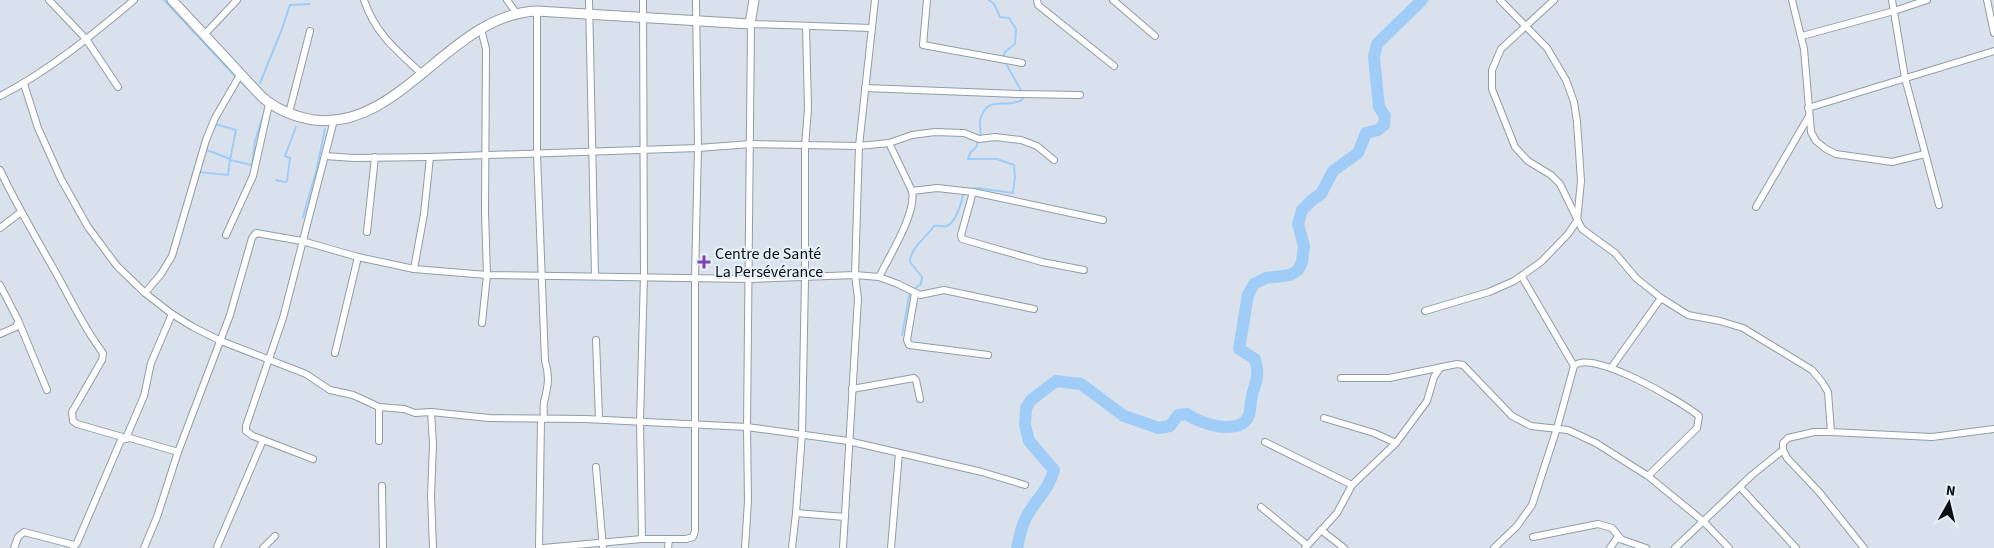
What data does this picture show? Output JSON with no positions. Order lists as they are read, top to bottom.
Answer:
{
  "places": {
    "health": ["Centre de Santé La Persévérance"]
  },
  "north": "top"
}
